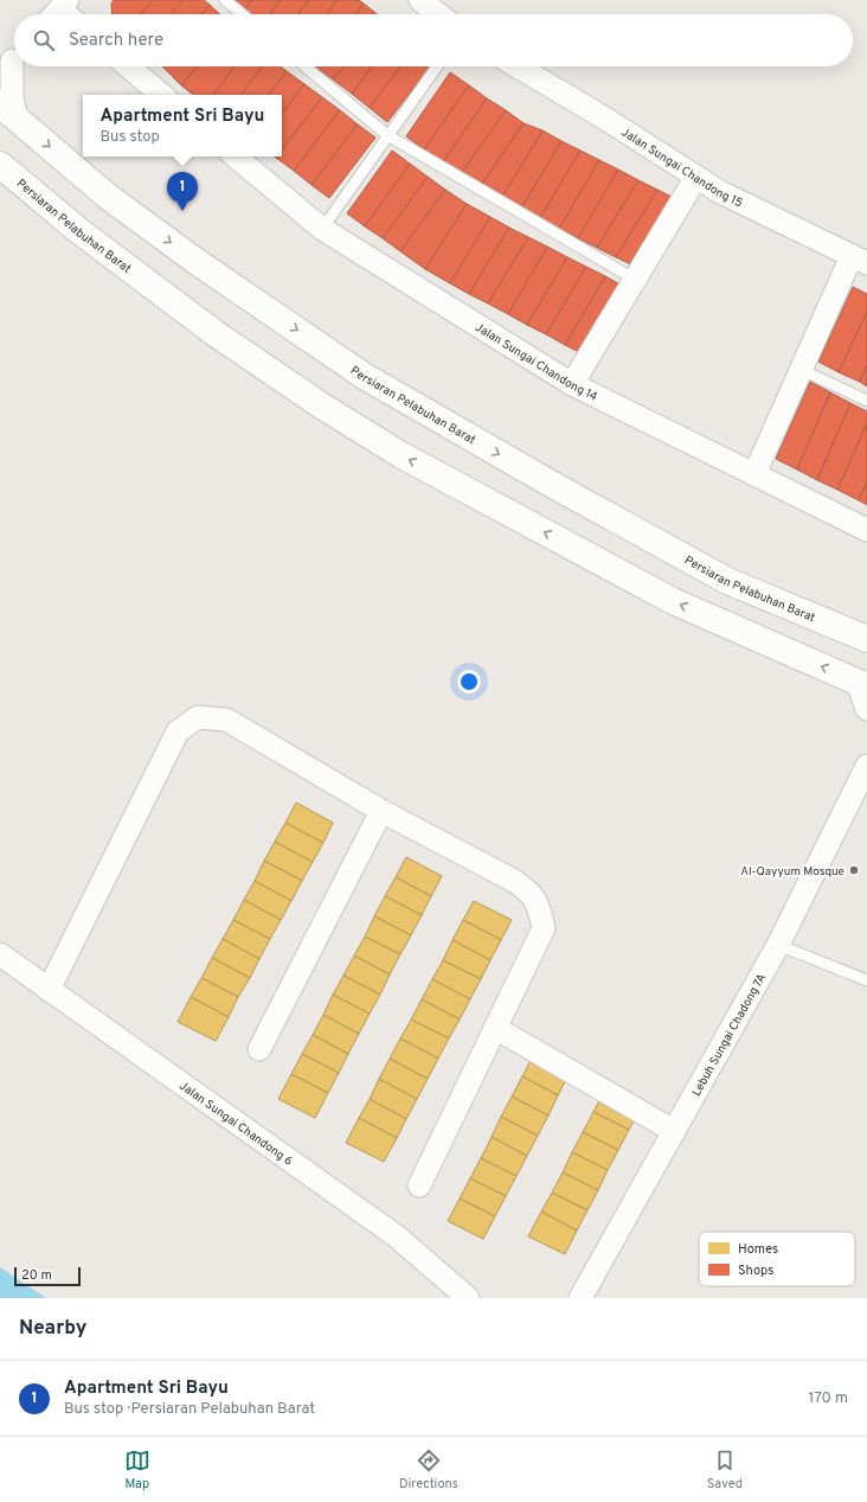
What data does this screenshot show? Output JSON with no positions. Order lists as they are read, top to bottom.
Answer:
{
  "streets": {
    "street": [
      "Jalan Sungai Chandong 15",
      "Persiaran Pelabuhan Barat",
      "Jalan Sungai Chandong 14",
      "Lebuh Sungai Chadong 7A",
      "Jalan Sungai Chandong 6"
    ]
  },
  "places": ["Al-Qayyum Mosque"],
  "legend": ["Homes", "Shops"],
  "scale_bar": "20 m",
  "page": {
    "search": "Search here",
    "popup": ["Apartment Sri Bayu", "Bus stop"],
    "pins": "1",
    "scale": "20 m",
    "heading": "Nearby",
    "list": [
      {
        "mark": "1",
        "name": "Apartment Sri Bayu",
        "note": "Bus stop · Persiaran Pelabuhan Barat",
        "value": "170 m"
      }
    ],
    "nav": ["Map", "Directions", "Saved"]
  }
}
